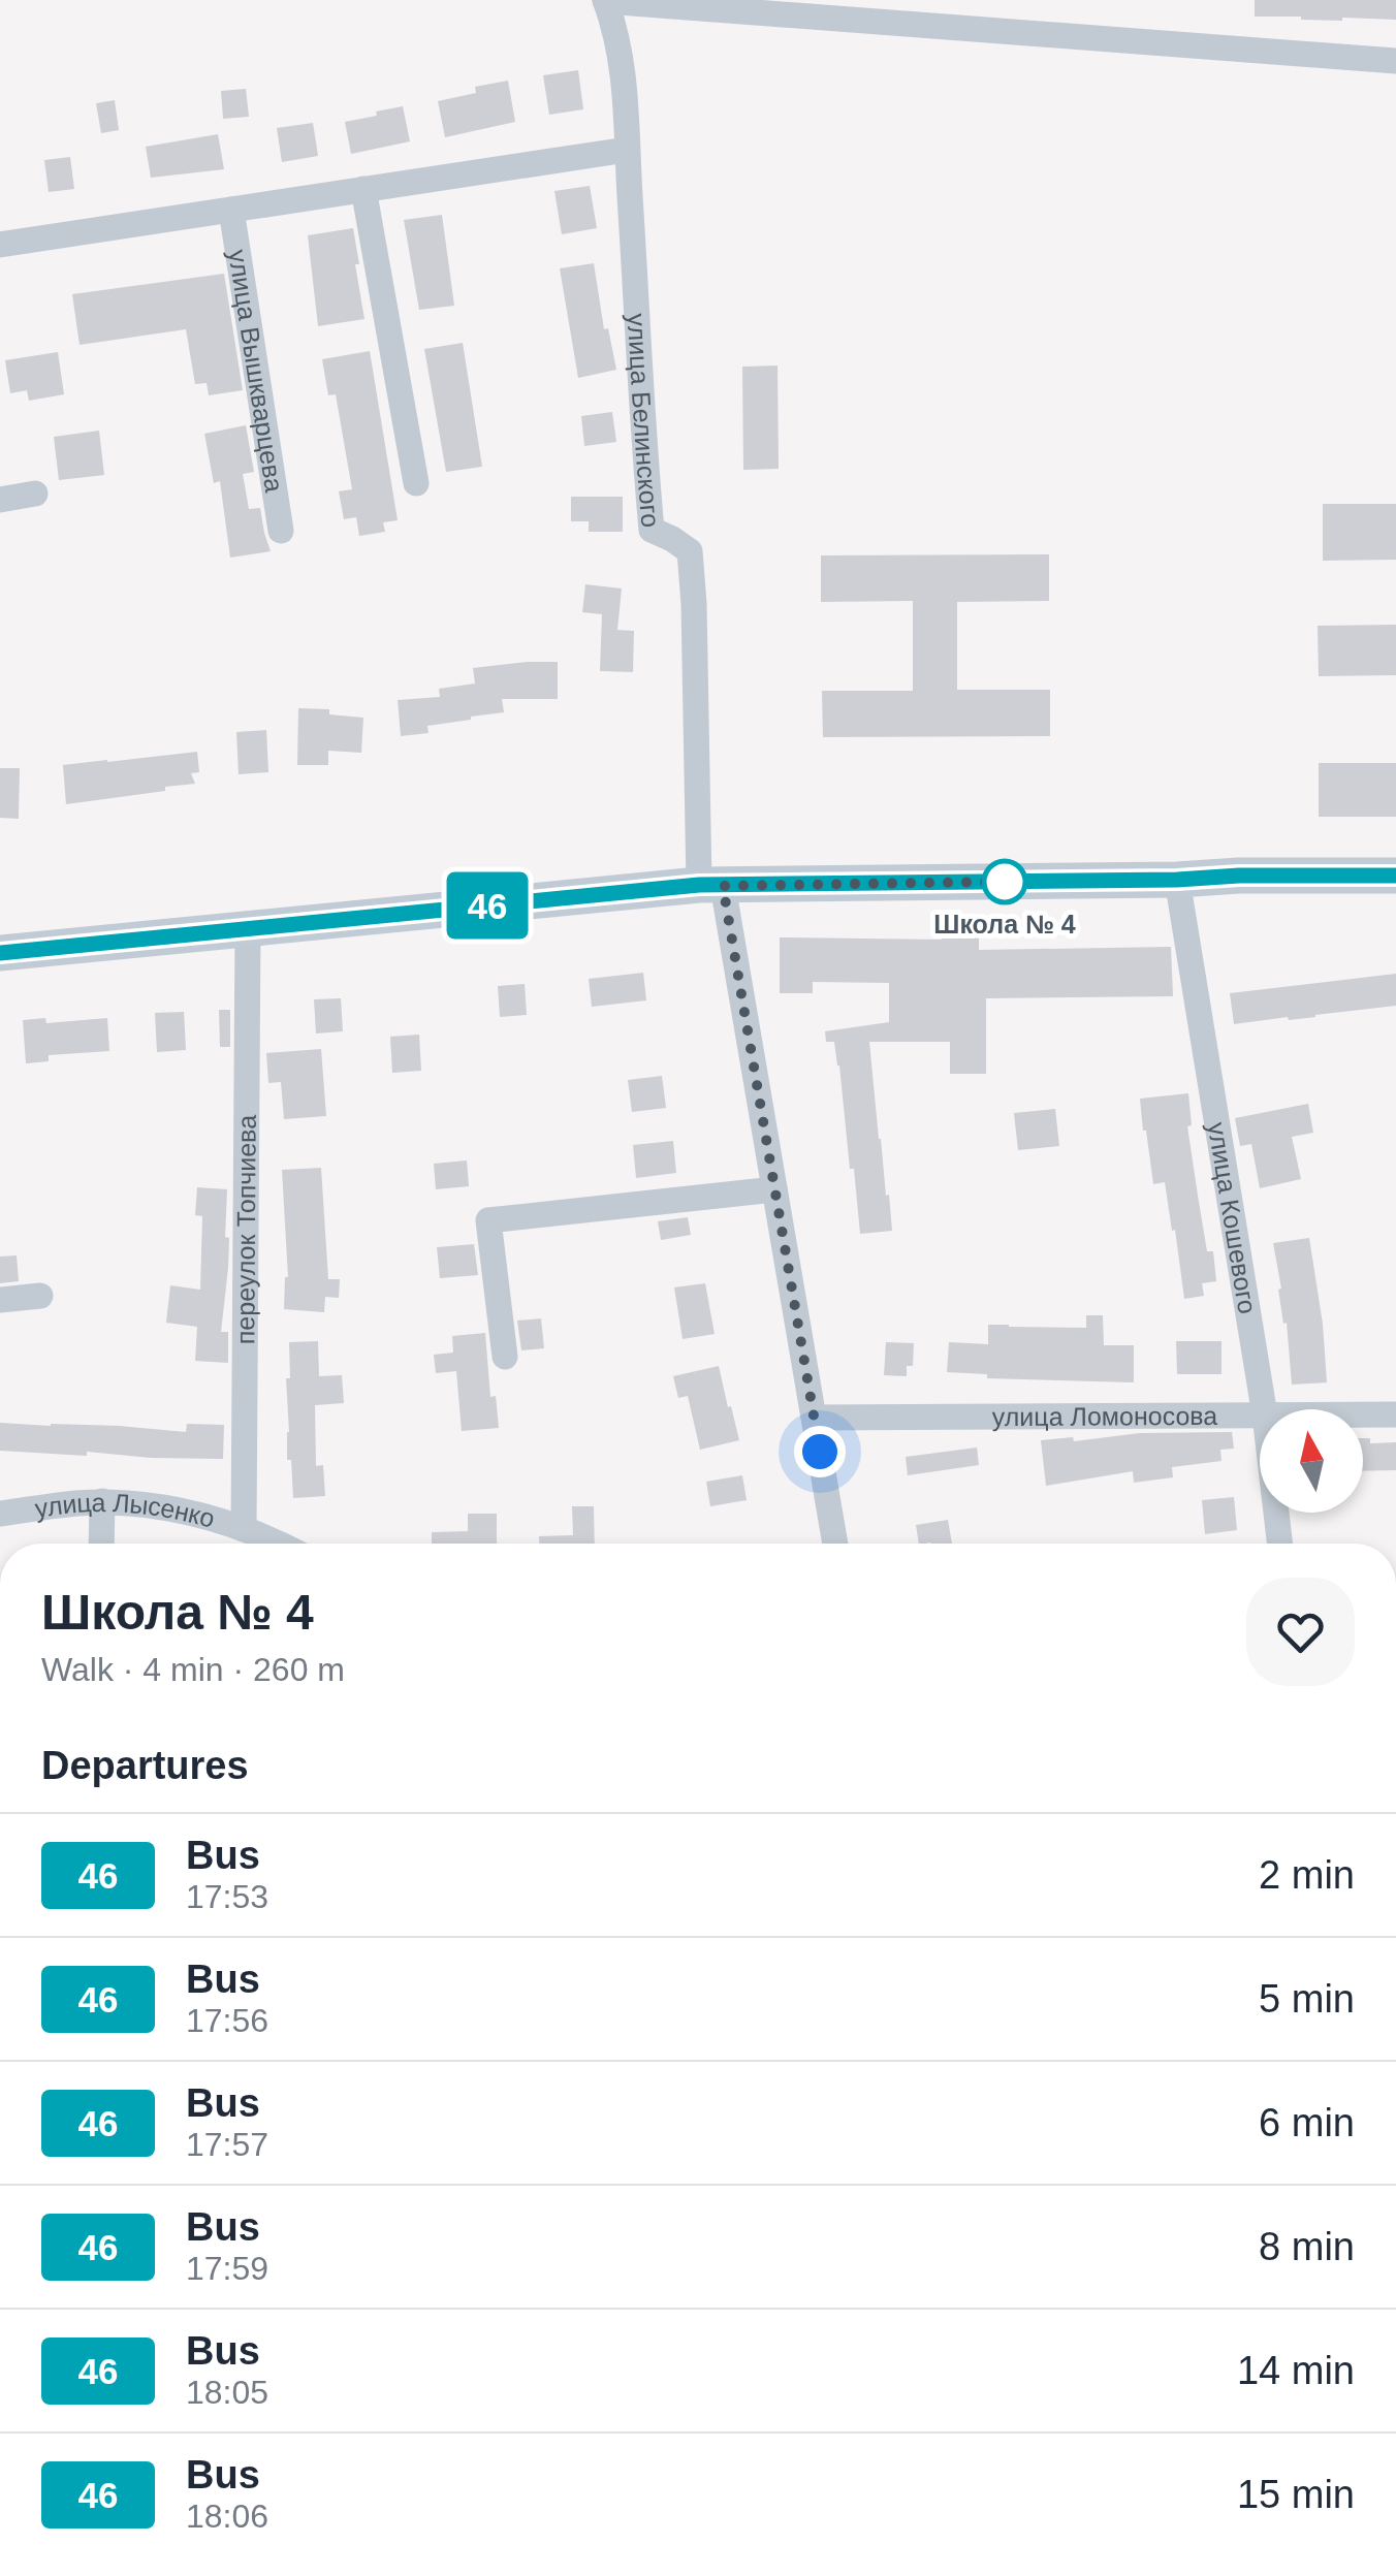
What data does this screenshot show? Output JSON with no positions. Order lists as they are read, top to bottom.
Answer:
{
  "streets": {
    "street": [
      "улица Вышкварцева",
      "улица Белинского",
      "улица Кошевого",
      "переулок Топчиева",
      "улица Ломоносова",
      "улица Лысенко"
    ]
  },
  "crossings": [
    ["улица Белинского", "улица Ломоносова"],
    ["переулок Топчиева", "улица Лысенко"]
  ],
  "places": ["Школа № 4"],
  "lines": ["bus line 46"],
  "north": "top",
  "page": {
    "on_map": "46",
    "heading": [
      ["Школа № 4", "Walk · 4 min · 260 m"],
      "Departures"
    ],
    "list": [
      {
        "mark": "46",
        "name": "Bus",
        "note": "17:53",
        "value": "2 min"
      },
      {
        "mark": "46",
        "name": "Bus",
        "note": "17:56",
        "value": "5 min"
      },
      {
        "mark": "46",
        "name": "Bus",
        "note": "17:57",
        "value": "6 min"
      },
      {
        "mark": "46",
        "name": "Bus",
        "note": "17:59",
        "value": "8 min"
      },
      {
        "mark": "46",
        "name": "Bus",
        "note": "18:05",
        "value": "14 min"
      },
      {
        "mark": "46",
        "name": "Bus",
        "note": "18:06",
        "value": "15 min"
      }
    ]
  }
}
